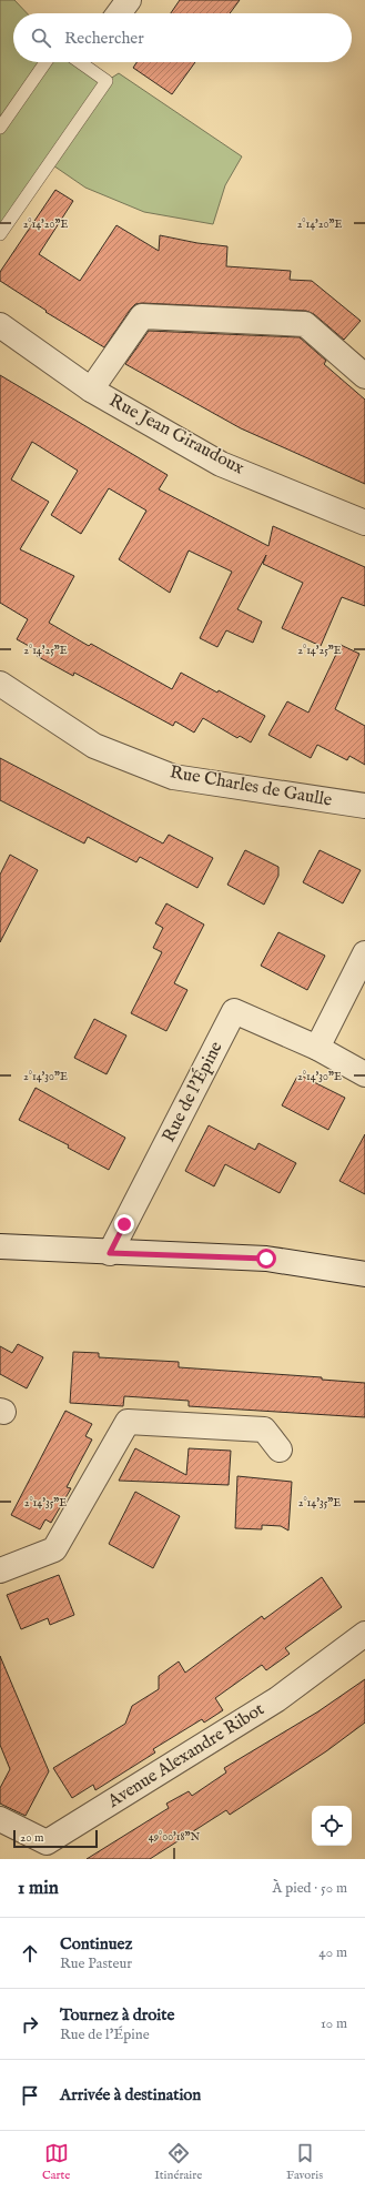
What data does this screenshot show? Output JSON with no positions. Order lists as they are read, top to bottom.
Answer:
{
  "streets": {
    "street": [
      "Rue Jean Giraudoux",
      "Rue Charles de Gaulle",
      "Rue de l'Épine",
      "Avenue Alexandre Ribot"
    ]
  },
  "scale_bar": "20 m",
  "page": {
    "search": "Rechercher",
    "scale": "20 m",
    "heading": ["1 min", "À pied · 50 m"],
    "list": [
      ["Continuez", "Rue Pasteur", "40 m"],
      ["Tournez à droite", "Rue de l'Épine", "10 m"],
      "Arrivée à destination"
    ],
    "nav": ["Carte", "Itinéraire", "Favoris"]
  },
  "coordinates": [
    "2°14'20\"E",
    "2°14'25\"E",
    "2°14'30\"E",
    "2°14'35\"E",
    "49°00'18\"N"
  ]
}
